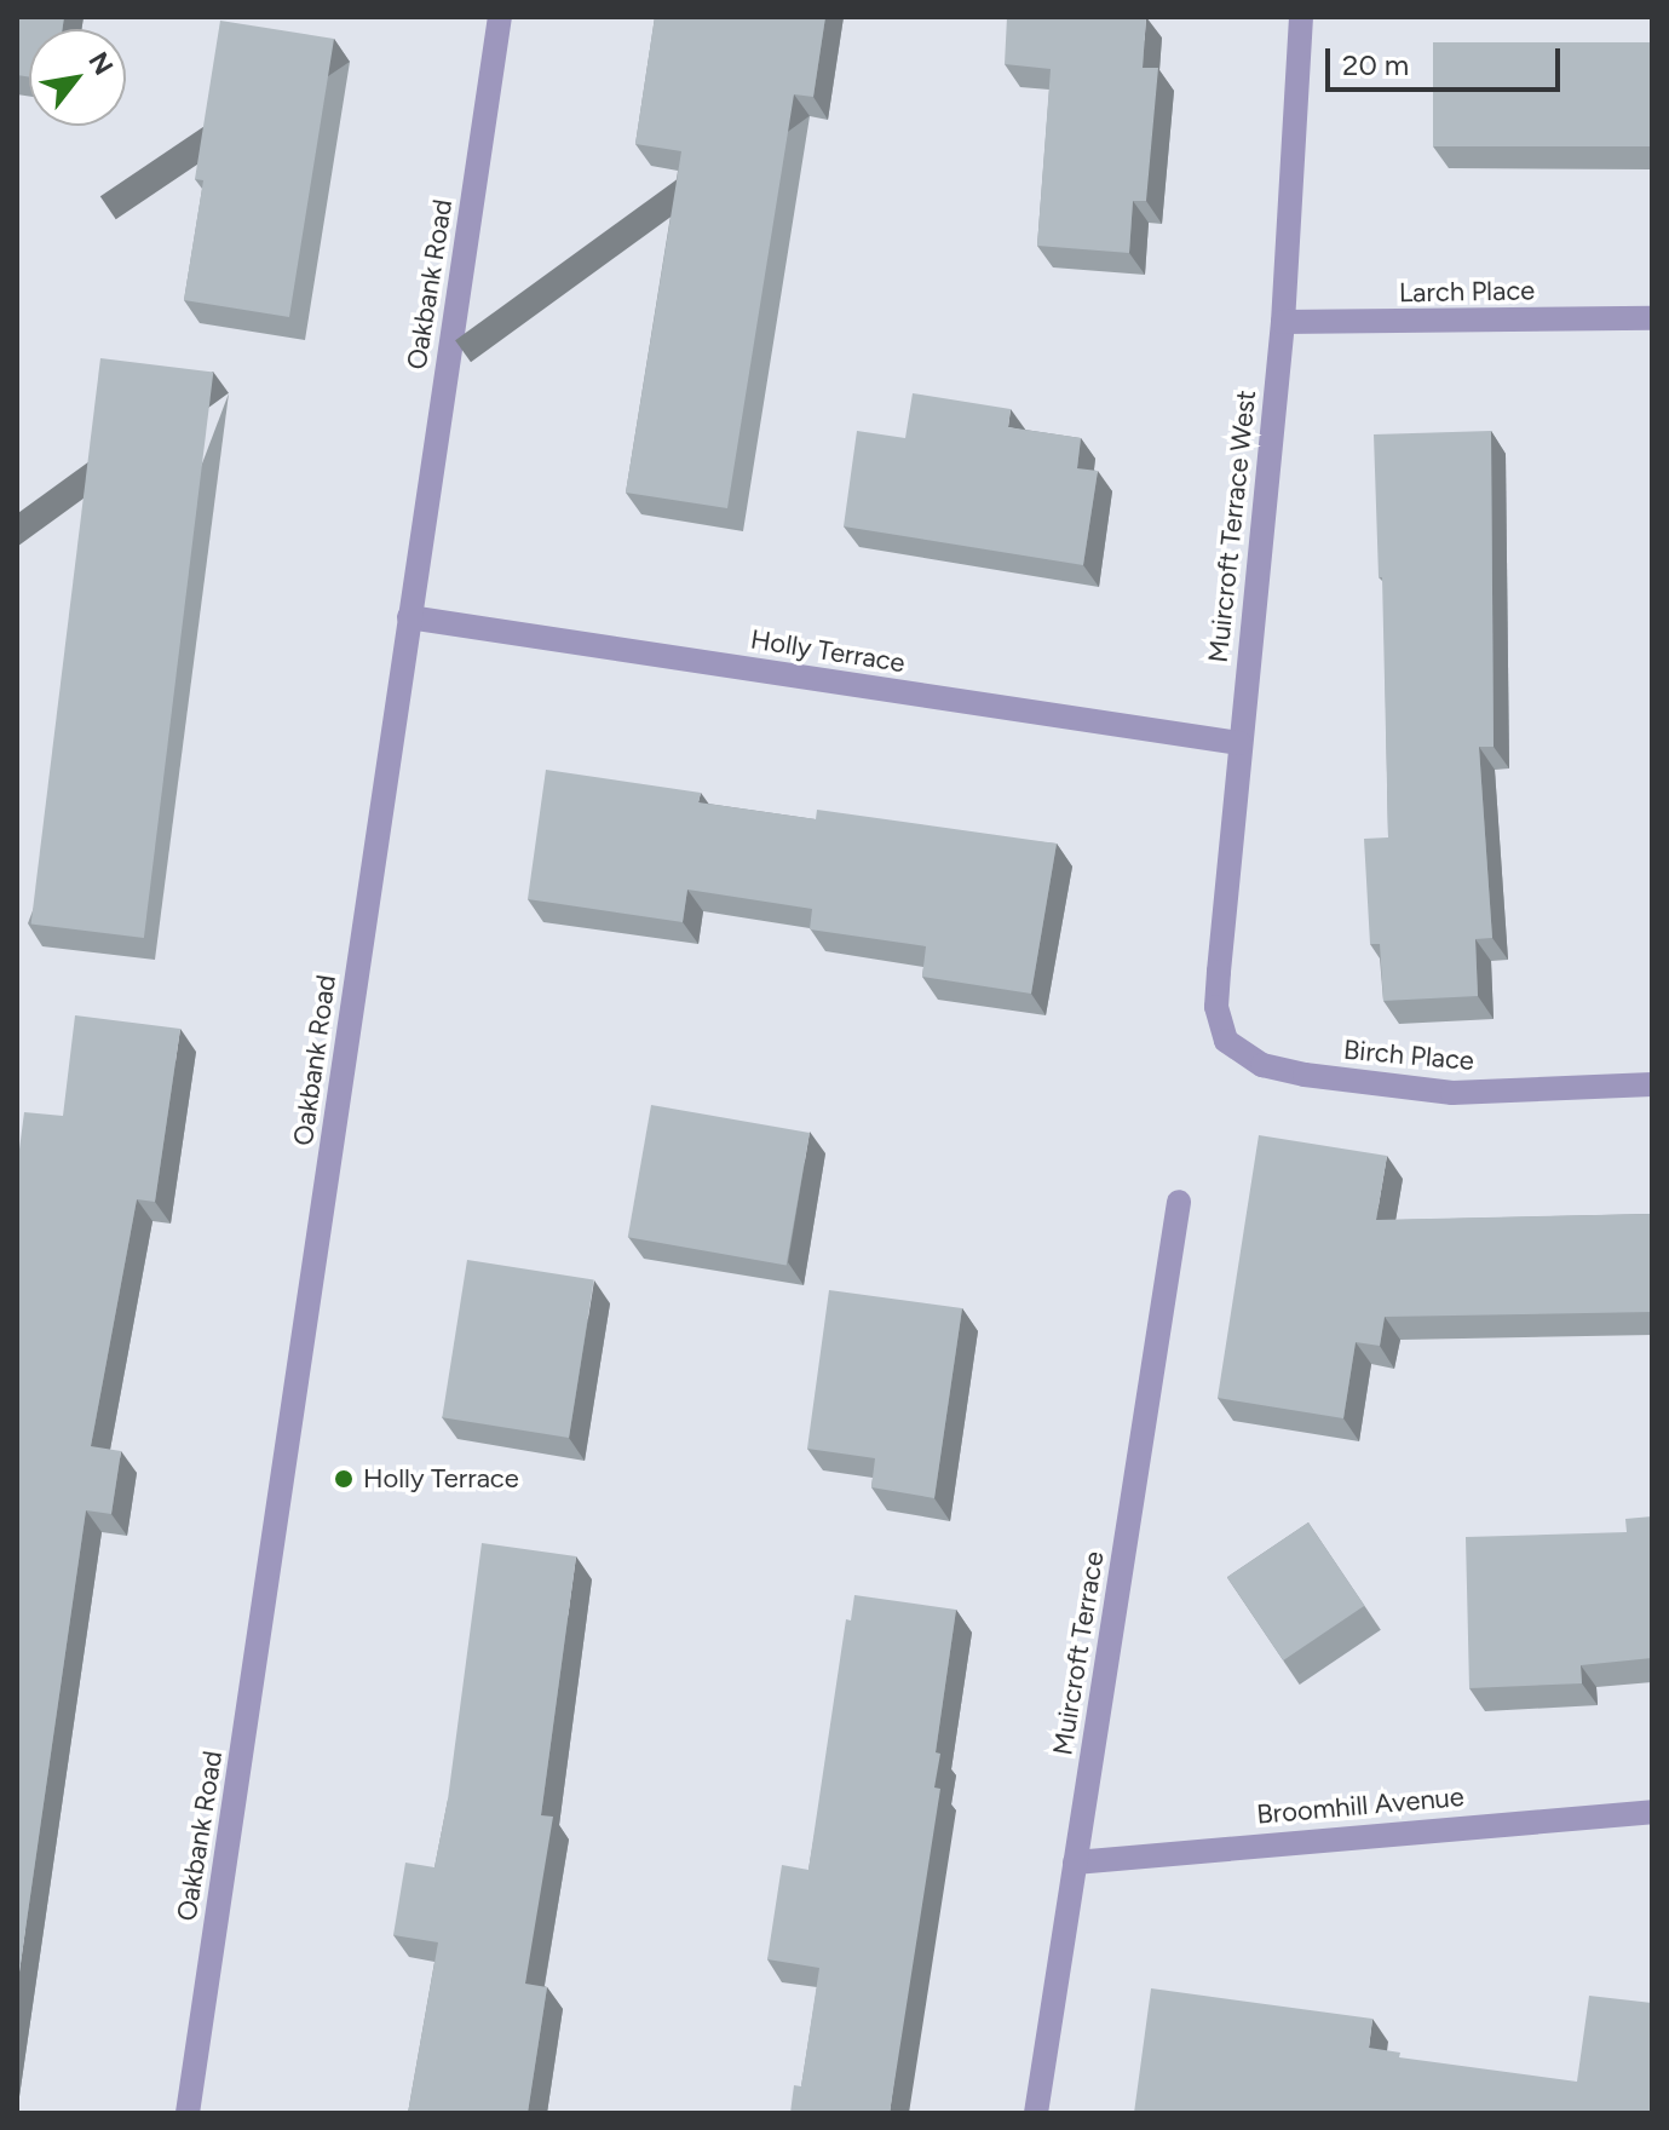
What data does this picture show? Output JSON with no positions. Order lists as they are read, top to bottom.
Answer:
{
  "streets": {
    "street": [
      "Oakbank Road",
      "Larch Place",
      "Muircroft Terrace West",
      "Holly Terrace",
      "Birch Place",
      "Muircroft Terrace",
      "Broomhill Avenue"
    ]
  },
  "crossings": [
    ["Oakbank Road", "Holly Terrace"],
    ["Larch Place", "Muircroft Terrace West"],
    ["Muircroft Terrace West", "Holly Terrace"],
    ["Muircroft Terrace West", "Birch Place"],
    ["Muircroft Terrace", "Broomhill Avenue"]
  ],
  "places": ["Holly Terrace"],
  "scale_bar": "20 m",
  "north": "top right"
}
